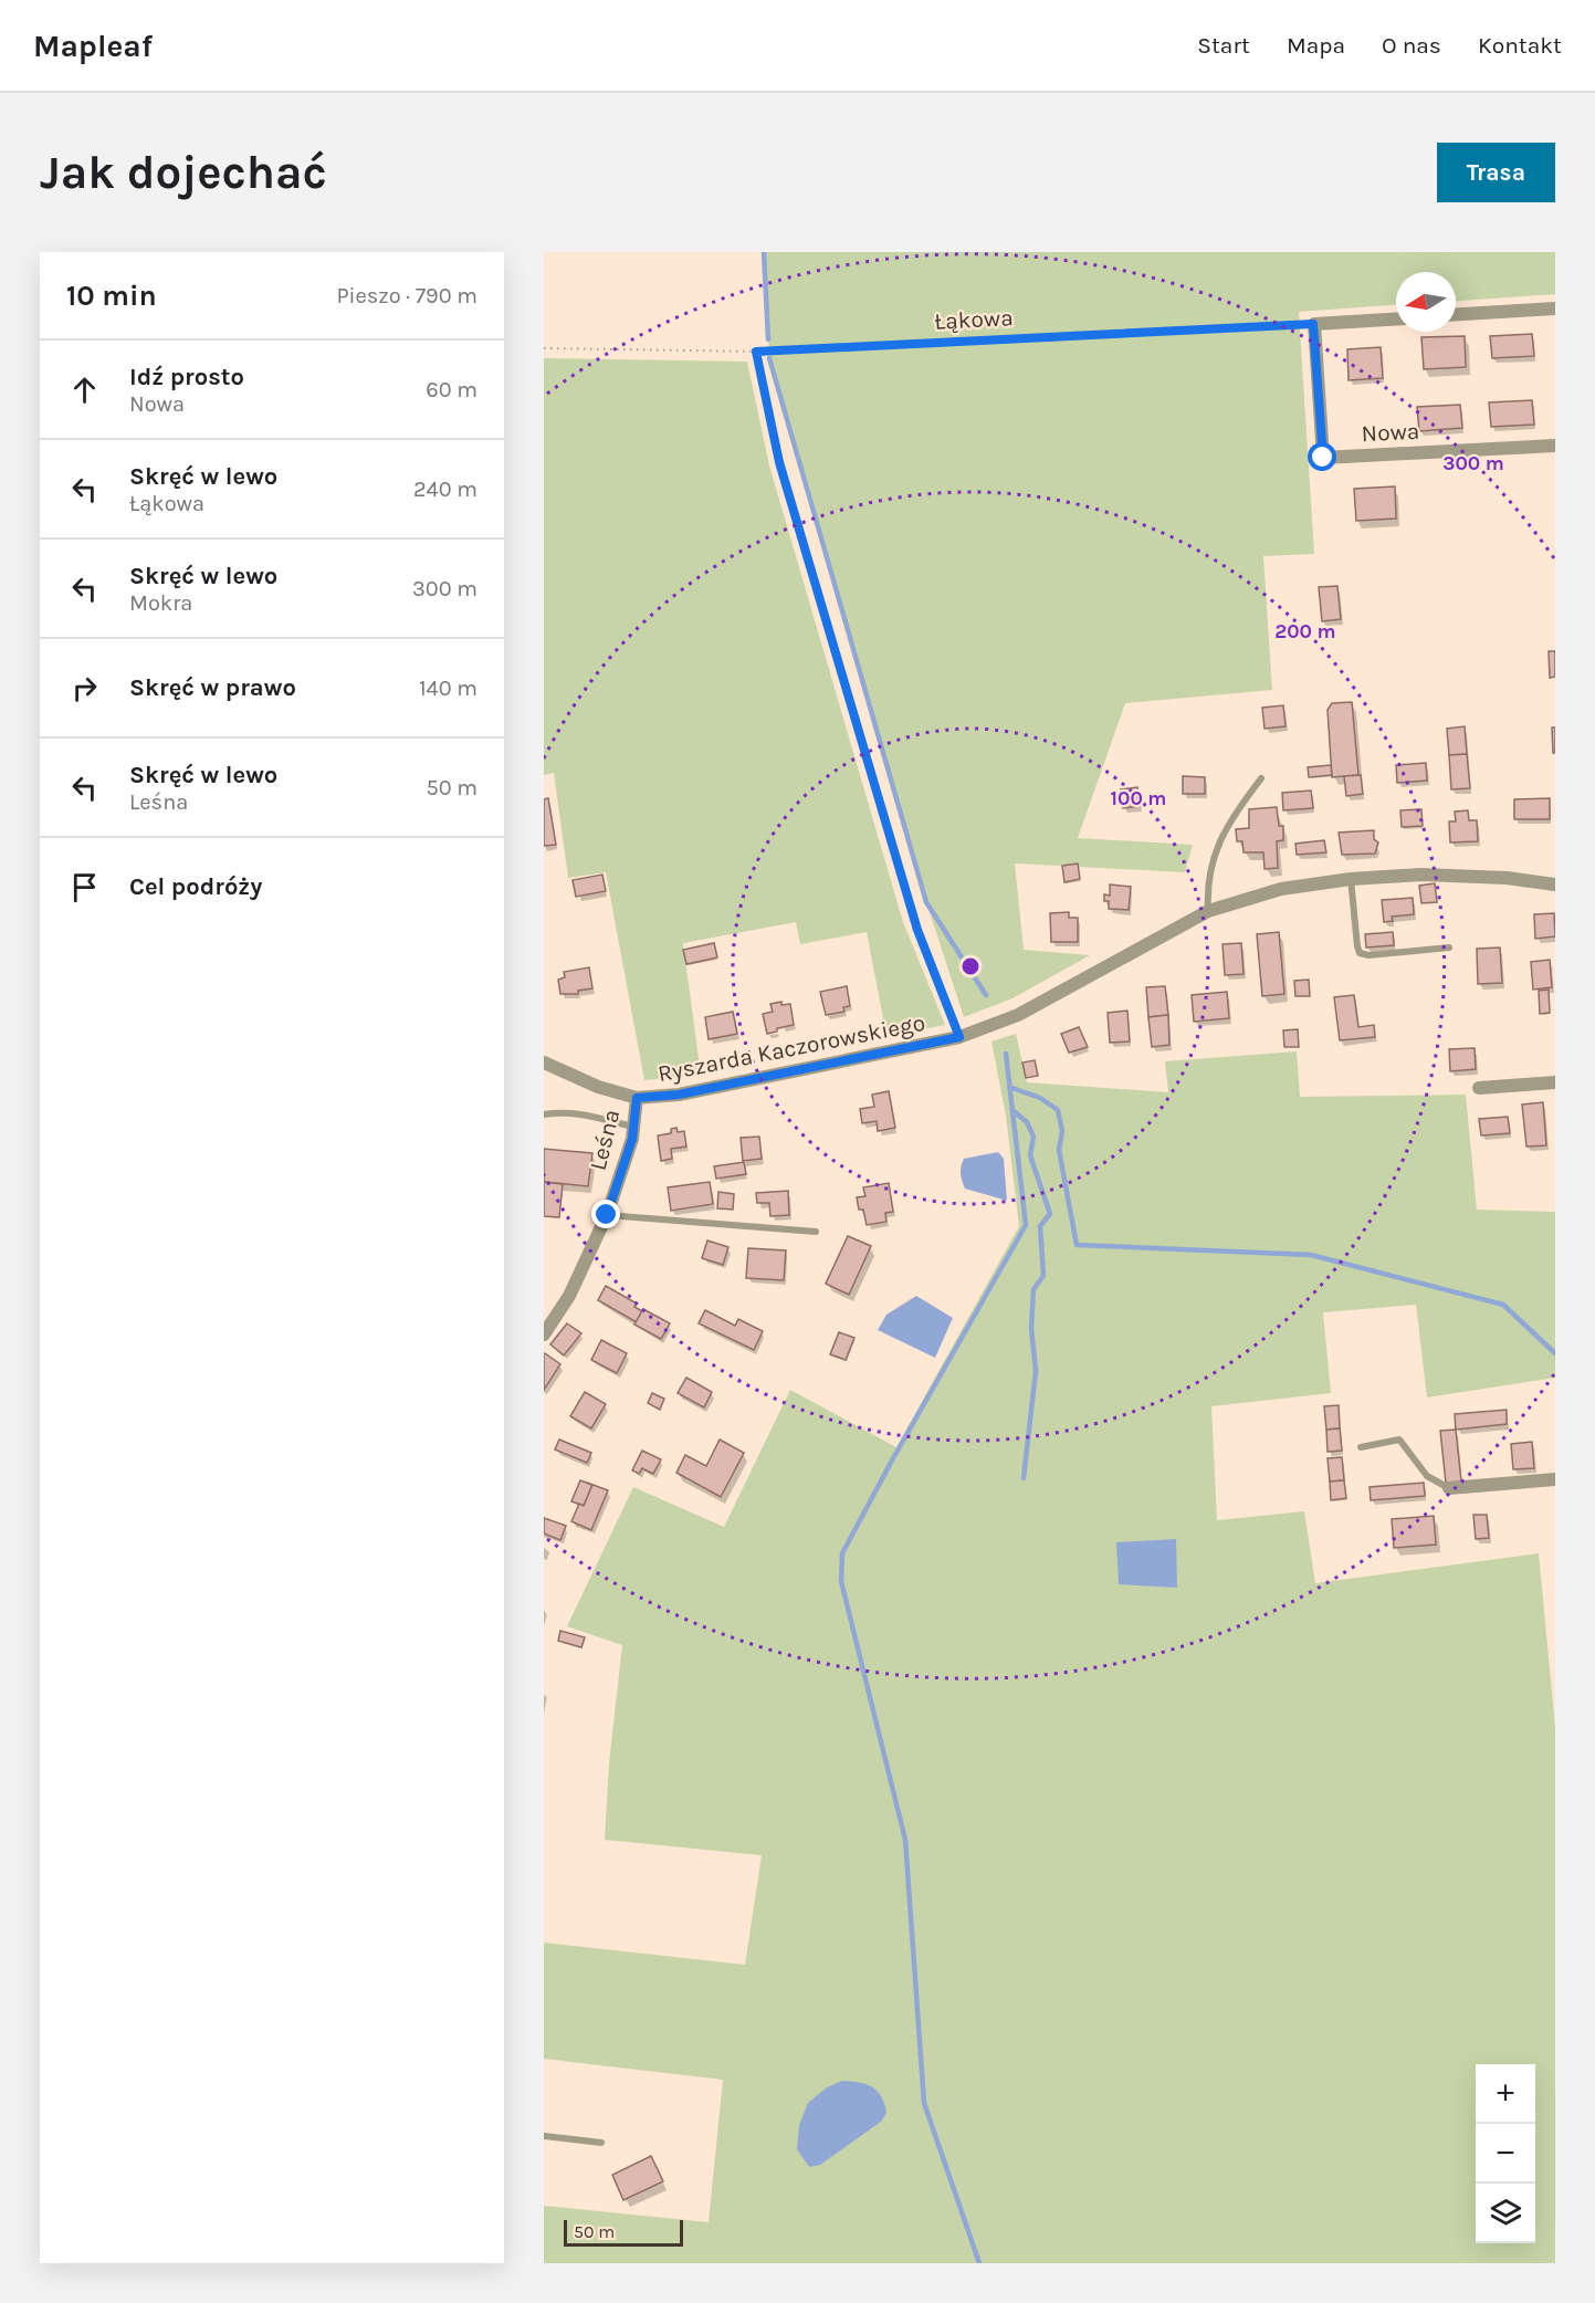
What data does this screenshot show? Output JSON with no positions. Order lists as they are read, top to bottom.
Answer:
{
  "streets": {
    "street": ["Nowa", "Ryszarda Kaczorowskiego", "Leśna"],
    "path": ["Łąkowa"]
  },
  "crossings": [
    ["Łąkowa", "Nowa"],
    ["Ryszarda Kaczorowskiego", "Leśna"]
  ],
  "scale_bar": "50 m",
  "north": "left",
  "page": {
    "header": "Mapleaf",
    "nav": [
      "Start",
      "Mapa",
      "O nas",
      "Kontakt"
    ],
    "buttons": "Trasa",
    "title": "Jak dojechać",
    "heading": ["10 min", "Pieszo · 790 m"],
    "list": [
      ["Idź prosto", "Nowa", "60 m"],
      ["Skręć w lewo", "Łąkowa", "240 m"],
      ["Skręć w lewo", "Mokra", "300 m"],
      ["Skręć w prawo", "140 m"],
      ["Skręć w lewo", "Leśna", "50 m"],
      "Cel podróży"
    ],
    "map_buttons": ["+", "−"],
    "scale": "50 m"
  },
  "rings": ["300 m", "200 m", "100 m"]
}
